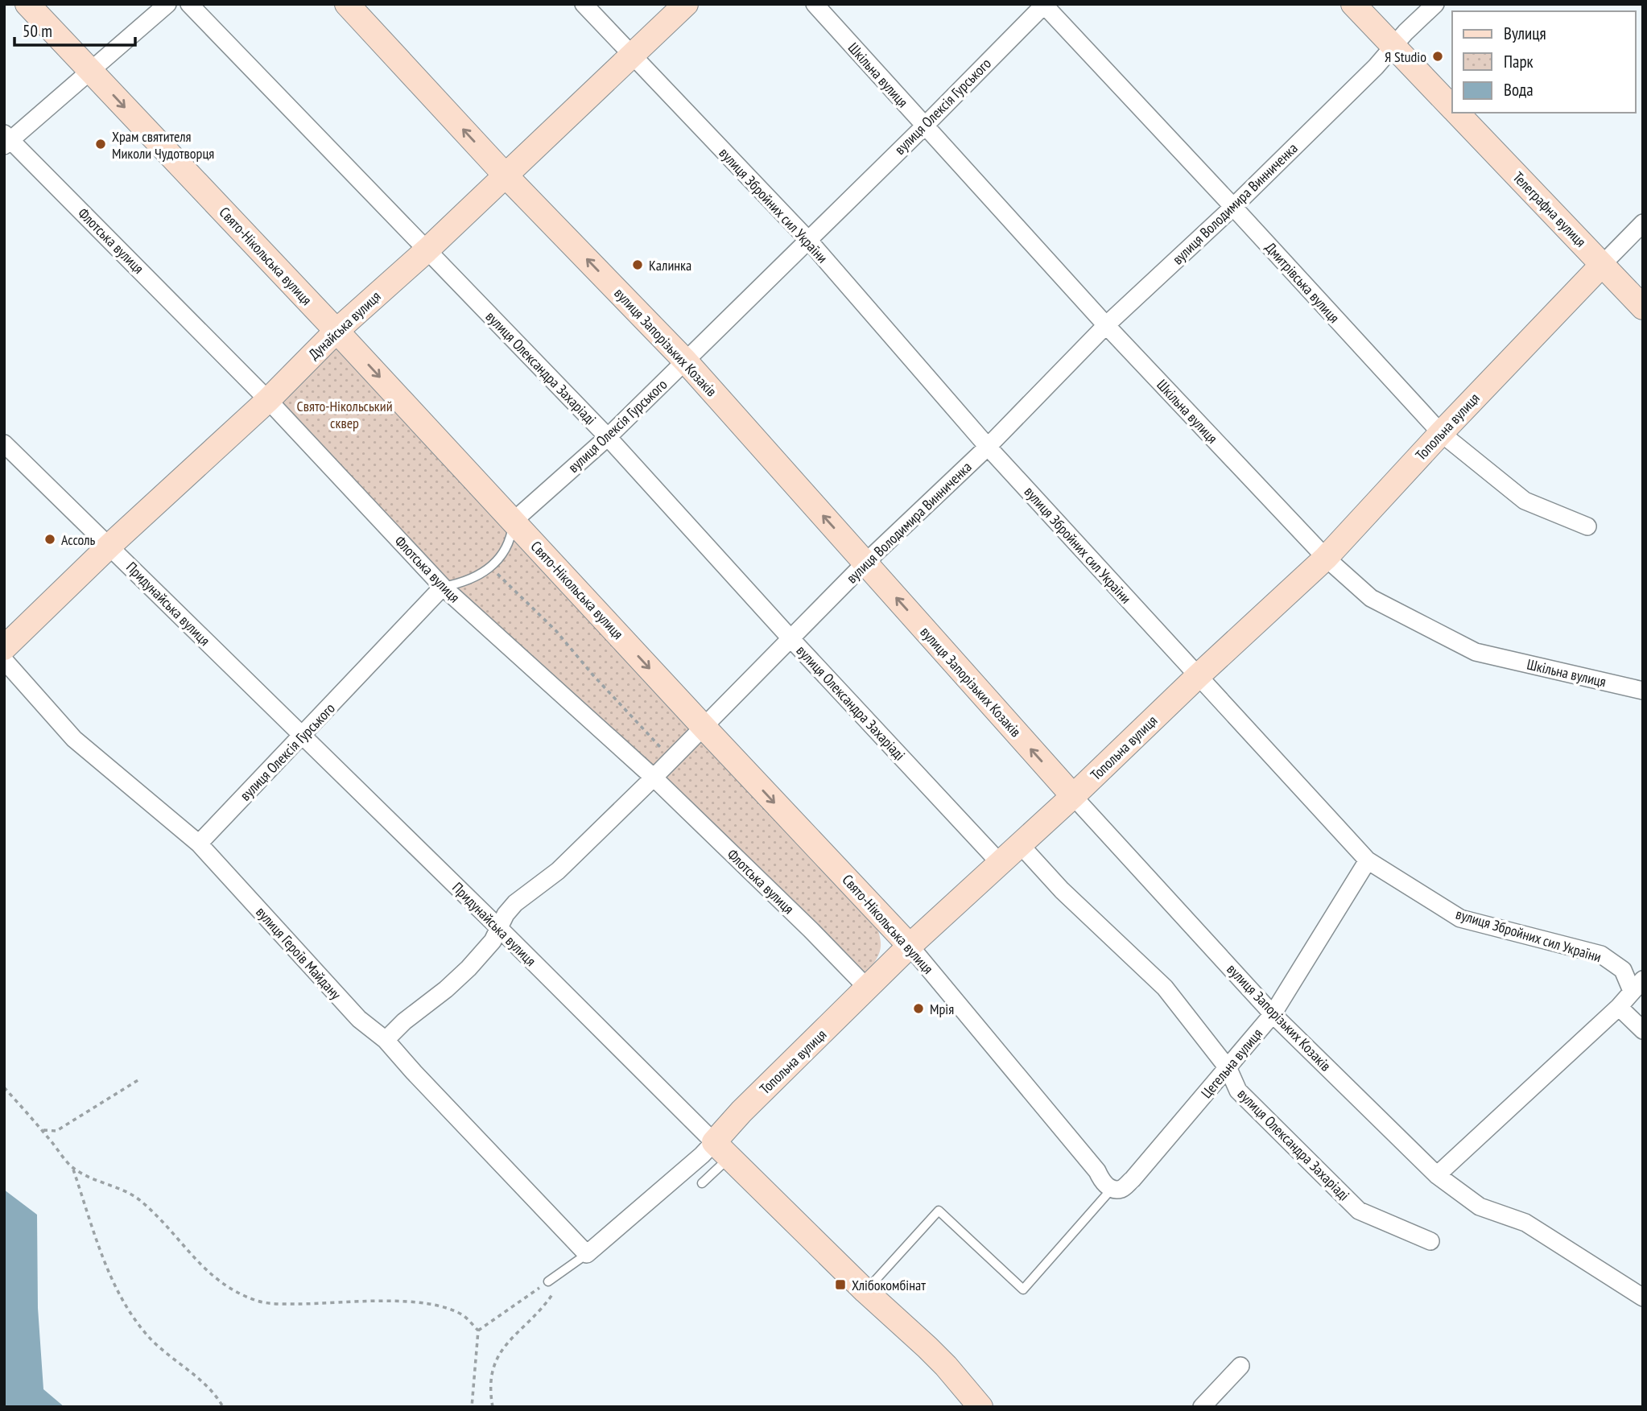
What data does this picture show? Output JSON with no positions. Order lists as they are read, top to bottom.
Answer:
{
  "streets": {
    "main road": [
      "Телеграфна вулиця",
      "Свято-Нікольська вулиця",
      "Дунайська вулиця",
      "вулиця Запорізьких Козаків",
      "Топольна вулиця",
      "Придунайська вулиця"
    ],
    "street": [
      "Шкільна вулиця",
      "вулиця Олексія Гурського",
      "вулиця Володимира Винниченка",
      "вулиця Збройних сил України",
      "Флотська вулиця",
      "Дмитрівська вулиця",
      "вулиця Олександра Захаріаді",
      "вулиця Героїв Майдану",
      "Цегельна вулиця"
    ]
  },
  "crossings": [
    ["Шкільна вулиця", "вулиця Олексія Гурського"],
    ["Шкільна вулиця", "вулиця Володимира Винниченка"],
    ["Шкільна вулиця", "Топольна вулиця"],
    ["вулиця Олексія Гурського", "вулиця Збройних сил України"],
    ["вулиця Олексія Гурського", "Флотська вулиця"],
    ["вулиця Олексія Гурського", "Свято-Нікольська вулиця"],
    ["вулиця Олексія Гурського", "Дмитрівська вулиця"],
    ["вулиця Олексія Гурського", "вулиця Запорізьких Козаків"],
    ["вулиця Олексія Гурського", "вулиця Олександра Захаріаді"],
    ["вулиця Олексія Гурського", "Придунайська вулиця"],
    ["вулиця Олексія Гурського", "вулиця Героїв Майдану"],
    ["вулиця Володимира Винниченка", "вулиця Збройних сил України"],
    ["вулиця Володимира Винниченка", "Телеграфна вулиця"],
    ["вулиця Володимира Винниченка", "Флотська вулиця"],
    ["вулиця Володимира Винниченка", "Свято-Нікольська вулиця"],
    ["вулиця Володимира Винниченка", "Дмитрівська вулиця"],
    ["вулиця Володимира Винниченка", "вулиця Запорізьких Козаків"],
    ["вулиця Володимира Винниченка", "вулиця Олександра Захаріаді"],
    ["вулиця Володимира Винниченка", "Придунайська вулиця"],
    ["вулиця Володимира Винниченка", "вулиця Героїв Майдану"],
    ["вулиця Збройних сил України", "Дунайська вулиця"],
    ["вулиця Збройних сил України", "вулиця Запорізьких Козаків"],
    ["вулиця Збройних сил України", "Топольна вулиця"],
    ["вулиця Збройних сил України", "Цегельна вулиця"],
    ["Телеграфна вулиця", "Топольна вулиця"],
    ["Флотська вулиця", "Дунайська вулиця"],
    ["Флотська вулиця", "Топольна вулиця"],
    ["Свято-Нікольська вулиця", "Дунайська вулиця"],
    ["Свято-Нікольська вулиця", "Топольна вулиця"],
    ["Свято-Нікольська вулиця", "Цегельна вулиця"],
    ["Дмитрівська вулиця", "Топольна вулиця"],
    ["Дунайська вулиця", "вулиця Запорізьких Козаків"],
    ["Дунайська вулиця", "вулиця Олександра Захаріаді"],
    ["Дунайська вулиця", "Придунайська вулиця"],
    ["вулиця Запорізьких Козаків", "Топольна вулиця"],
    ["вулиця Запорізьких Козаків", "Цегельна вулиця"],
    ["вулиця Олександра Захаріаді", "Топольна вулиця"],
    ["вулиця Олександра Захаріаді", "Цегельна вулиця"],
    ["Топольна вулиця", "Придунайська вулиця"],
    ["Топольна вулиця", "вулиця Героїв Майдану"]
  ],
  "one_way": ["Свято-Нікольська вулиця", "вулиця Запорізьких Козаків"],
  "parks": ["Свято-Нікольський сквер"],
  "places": {
    "other": [
      "Я Studio",
      "Храм святителя Миколи Чудотворця",
      "Калинка",
      "Ассоль",
      "Мрія"
    ],
    "transit": ["Хлібокомбінат"]
  },
  "legend": ["Вулиця", "Парк", "Вода"],
  "scale_bar": "50 m"
}
